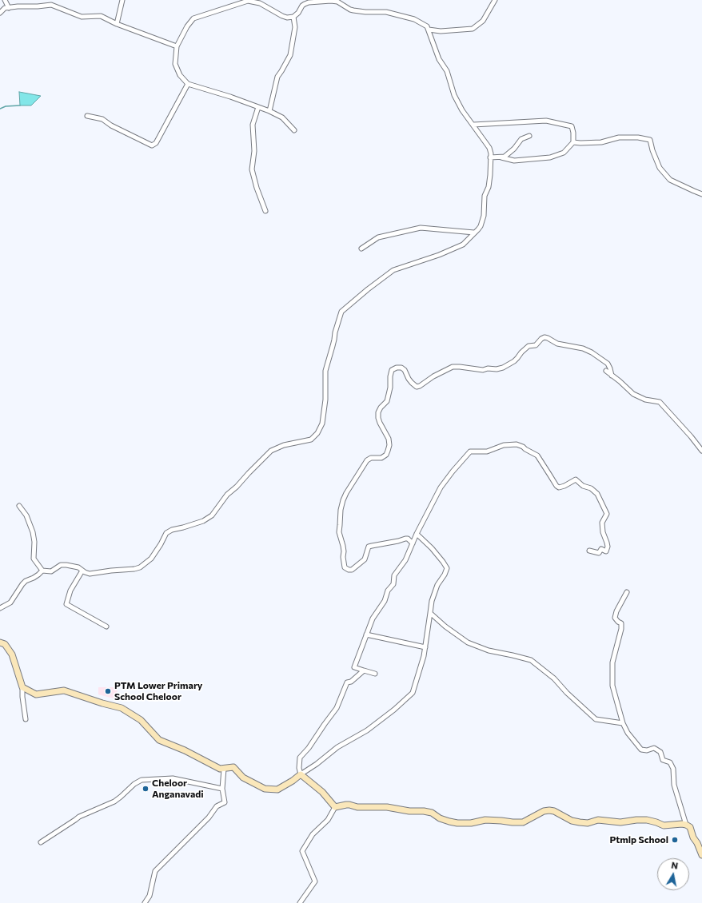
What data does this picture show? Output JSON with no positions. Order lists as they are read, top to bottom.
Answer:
{
  "places": ["PTM Lower Primary School Cheloor", "Cheloor Anganavadi", "Ptmlp School"],
  "north": "top"
}
